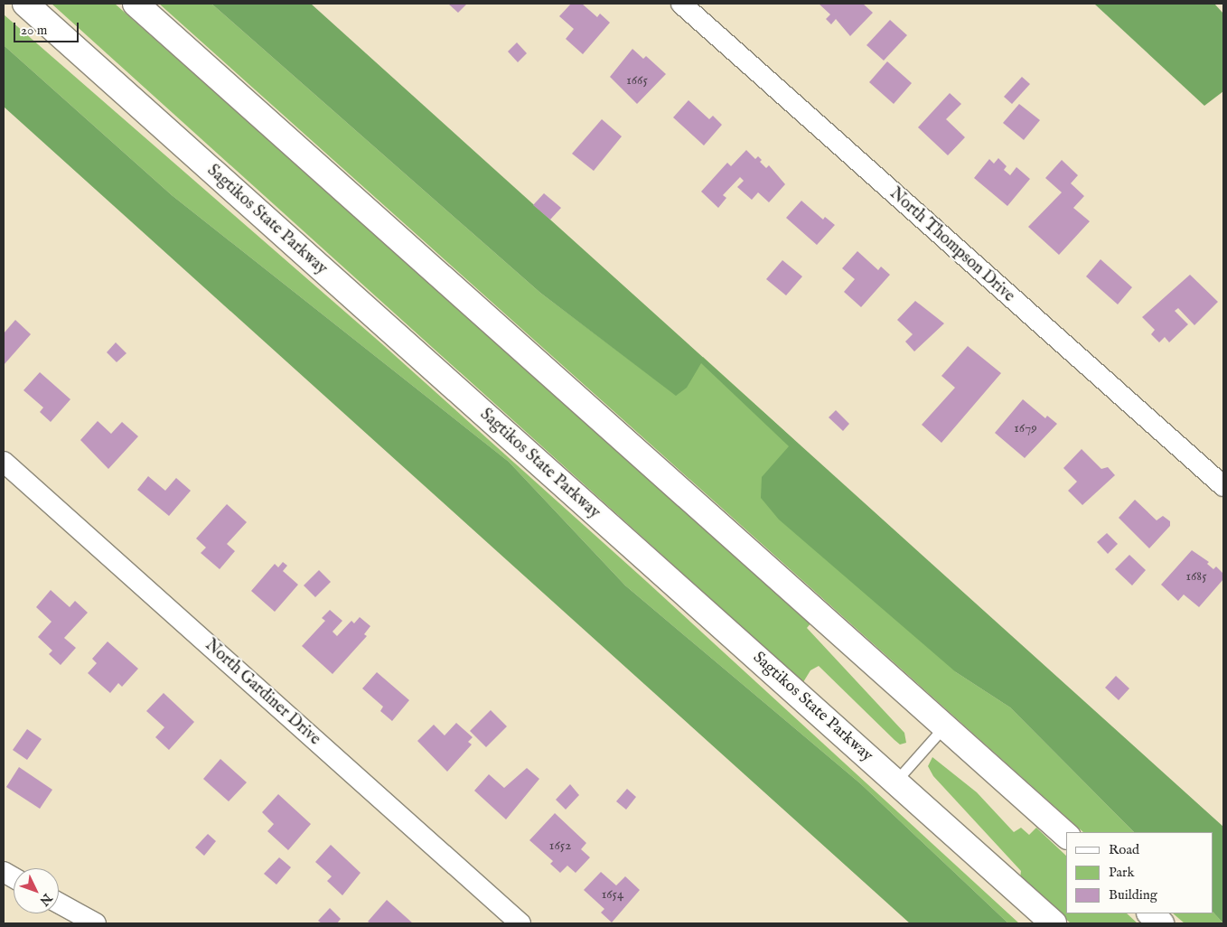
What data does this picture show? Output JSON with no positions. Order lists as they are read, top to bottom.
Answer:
{
  "streets": {
    "highway": ["Sagtikos State Parkway"],
    "street": ["North Thompson Drive", "North Gardiner Drive"]
  },
  "house_numbers": [
    "1665",
    "1679",
    "1685",
    "1652",
    "1654"
  ],
  "legend": ["Road", "Park", "Building"],
  "scale_bar": "20 m",
  "north": "bottom right"
}
